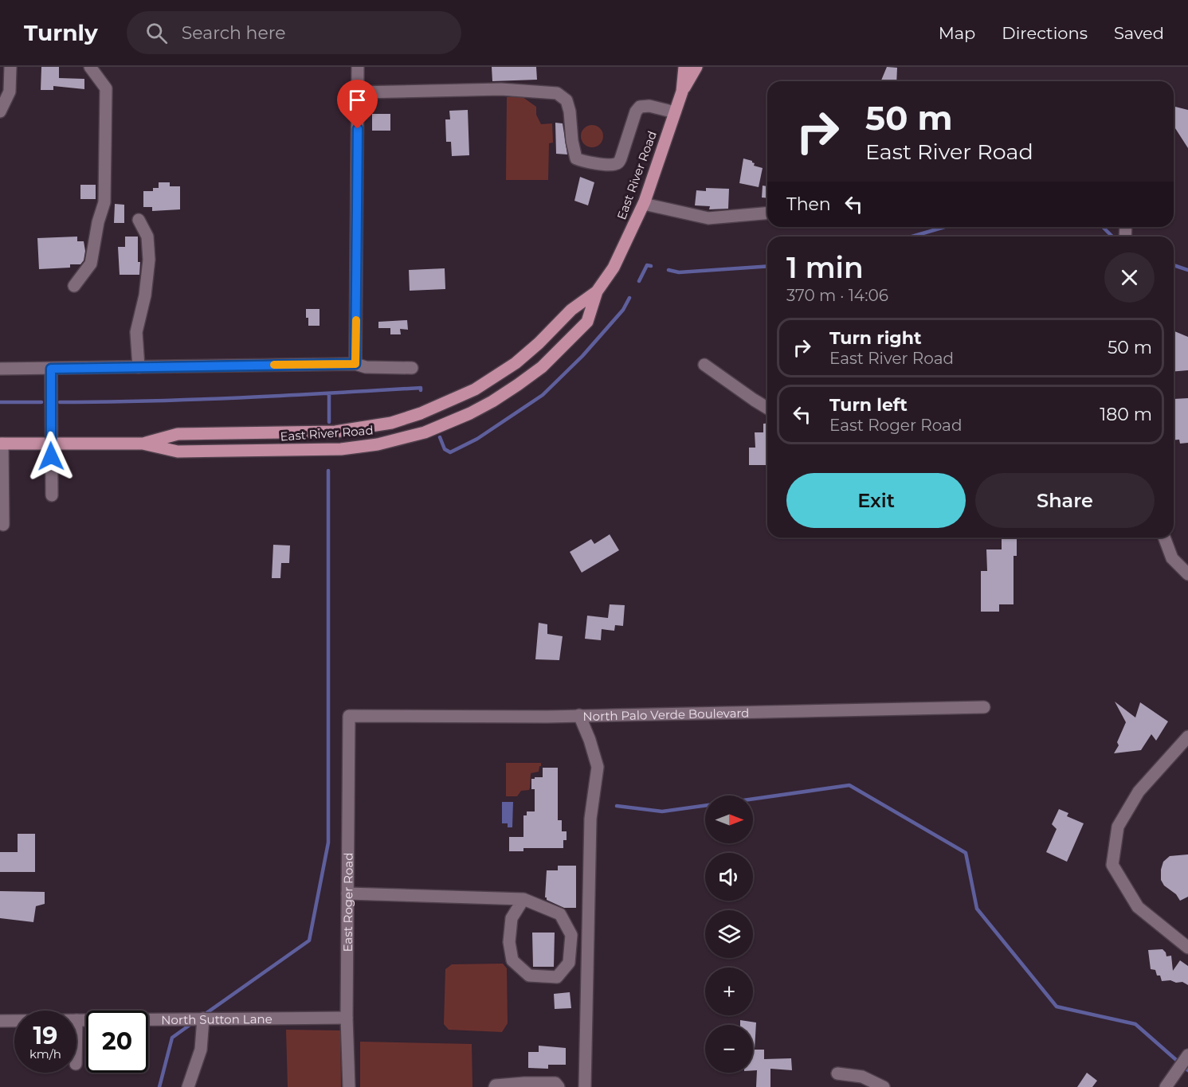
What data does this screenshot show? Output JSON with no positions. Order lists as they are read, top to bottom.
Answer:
{
  "streets": {
    "main road": ["East River Road"],
    "street": ["North Palo Verde Boulevard", "East Roger Road", "North Sutton Lane"]
  },
  "crossings": [
    ["North Palo Verde Boulevard", "East Roger Road"],
    ["East Roger Road", "North Sutton Lane"]
  ],
  "north": "right",
  "page": {
    "header": "Turnly",
    "search": "Search here",
    "nav": ["Map", "Directions", "Saved"],
    "turn": ["50 m", "East River Road"],
    "then": "Then",
    "heading": ["1 min", "370 m · 14:06"],
    "list": [
      {
        "name": "Turn right",
        "note": "East River Road",
        "value": "50 m"
      },
      {
        "name": "Turn left",
        "note": "East Roger Road",
        "value": "180 m"
      }
    ],
    "buttons": ["Exit", "Share"],
    "map_buttons": ["+", "−"],
    "speed": "19 km/h",
    "limit": "20"
  }
}
